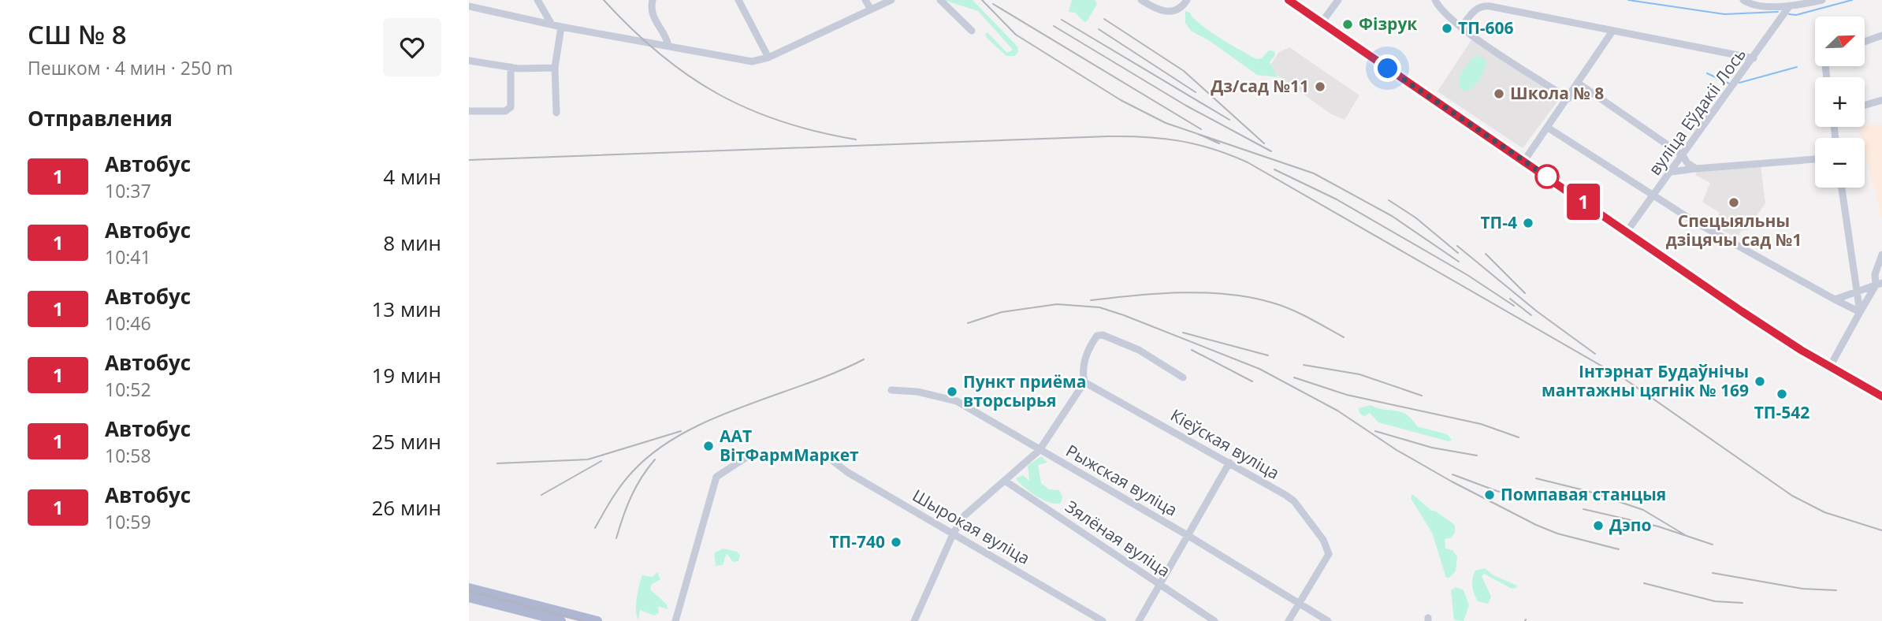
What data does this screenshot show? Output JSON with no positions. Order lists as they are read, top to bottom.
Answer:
{
  "streets": {
    "street": [
      "вуліца Еўдакіі Лось",
      "Кіеўская вуліца",
      "Рыжская вуліца",
      "Шырокая вуліца",
      "Зялёная вуліца"
    ]
  },
  "crossings": [
    ["Кіеўская вуліца", "Рыжская вуліца"]
  ],
  "places": [
    "Фізрук",
    "ТП-606",
    "Дз/сад №11",
    "Школа № 8",
    "Спецыяльны дзіцячы сад №1",
    "ТП-4",
    "Інтэрнат Будаўнічы мантажны цягнік № 169",
    "Пункт приёма вторсырья",
    "ТП-542",
    "ААТ ВітФармМаркет",
    "Помпавая станцыя",
    "Дэпо",
    "ТП-740"
  ],
  "lines": ["bus line 1"],
  "north": "top right",
  "page": {
    "heading": [
      ["СШ № 8", "Пешком · 4 мин · 250 m"],
      "Отправления"
    ],
    "on_map": "1",
    "map_buttons": ["+", "−"],
    "list": [
      {
        "mark": "1",
        "name": "Автобус",
        "note": "10:37",
        "value": "4 мин"
      },
      {
        "mark": "1",
        "name": "Автобус",
        "note": "10:41",
        "value": "8 мин"
      },
      {
        "mark": "1",
        "name": "Автобус",
        "note": "10:46",
        "value": "13 мин"
      },
      {
        "mark": "1",
        "name": "Автобус",
        "note": "10:52",
        "value": "19 мин"
      },
      {
        "mark": "1",
        "name": "Автобус",
        "note": "10:58",
        "value": "25 мин"
      },
      {
        "mark": "1",
        "name": "Автобус",
        "note": "10:59",
        "value": "26 мин"
      }
    ]
  }
}
